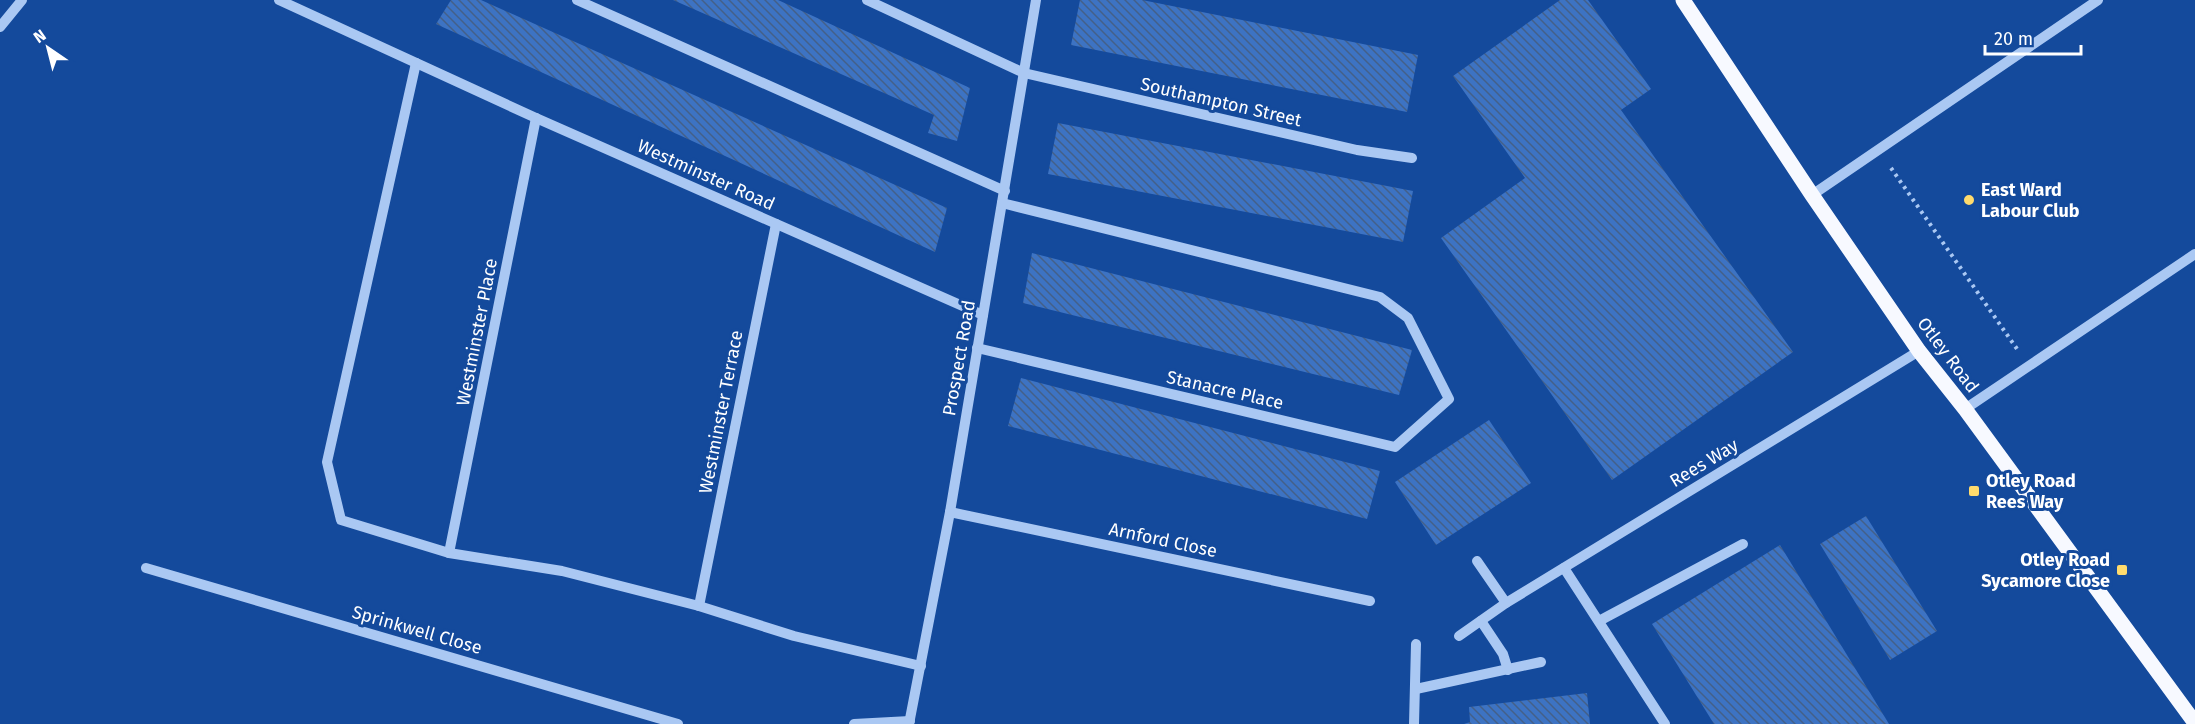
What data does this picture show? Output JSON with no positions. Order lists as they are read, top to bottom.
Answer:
{
  "streets": {
    "main road": ["Otley Road"],
    "street": [
      "Southampton Street",
      "Westminster Road",
      "Westminster Place",
      "Prospect Road",
      "Stanacre Place",
      "Westminster Terrace",
      "Rees Way",
      "Arnford Close",
      "Sprinkwell Close"
    ]
  },
  "crossings": [
    ["Southampton Street", "Prospect Road"],
    ["Westminster Road", "Westminster Place"],
    ["Westminster Road", "Prospect Road"],
    ["Westminster Road", "Westminster Terrace"],
    ["Otley Road", "Rees Way"],
    ["Prospect Road", "Stanacre Place"],
    ["Prospect Road", "Arnford Close"]
  ],
  "places": {
    "other": ["East Ward Labour Club"],
    "transit": ["Otley Road Rees Way", "Otley Road Sycamore Close"]
  },
  "scale_bar": "20 m",
  "north": "top left"
}
